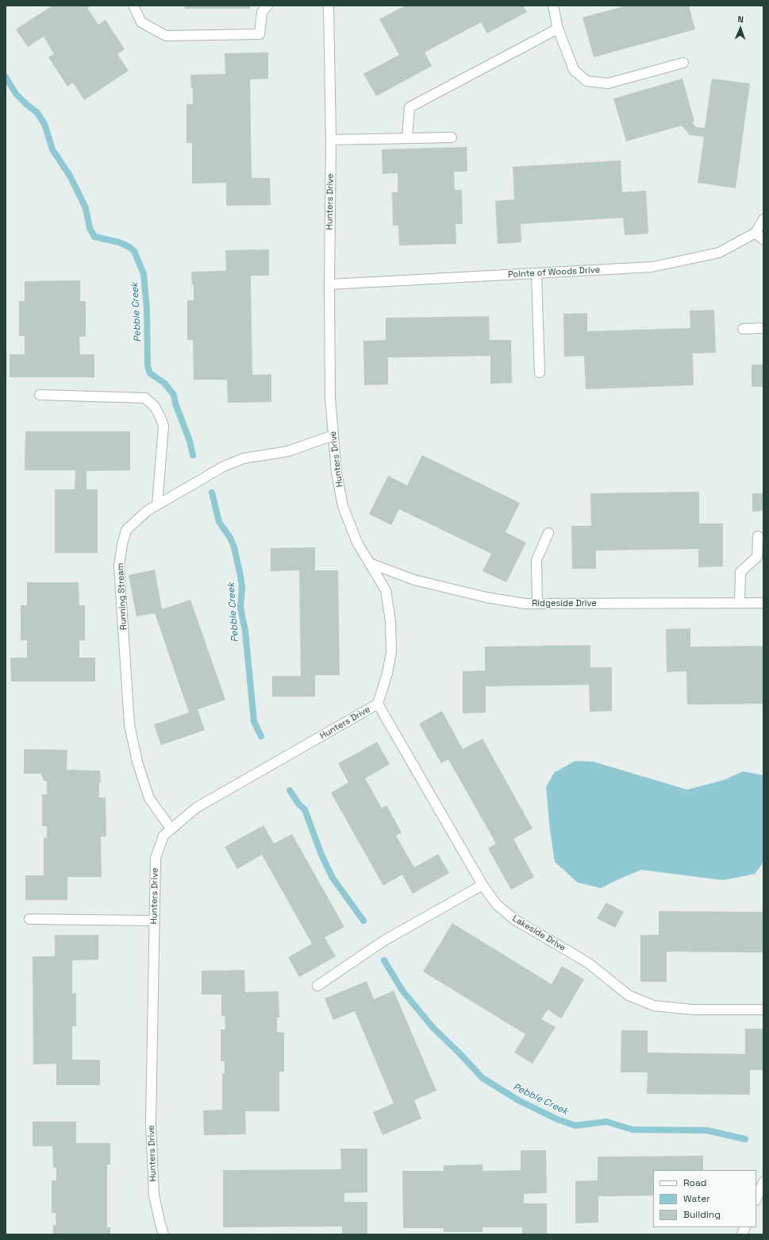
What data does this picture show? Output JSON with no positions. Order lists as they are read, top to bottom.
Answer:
{
  "streets": {
    "street": [
      "Hunters Drive",
      "Pointe of Woods Drive",
      "Running Stream",
      "Ridgeside Drive",
      "Lakeside Drive"
    ]
  },
  "crossings": [
    ["Hunters Drive", "Pointe of Woods Drive"],
    ["Hunters Drive", "Running Stream"],
    ["Hunters Drive", "Ridgeside Drive"],
    ["Hunters Drive", "Lakeside Drive"]
  ],
  "water": ["Pebble Creek"],
  "legend": ["Road", "Water", "Building"],
  "north": "top"
}
